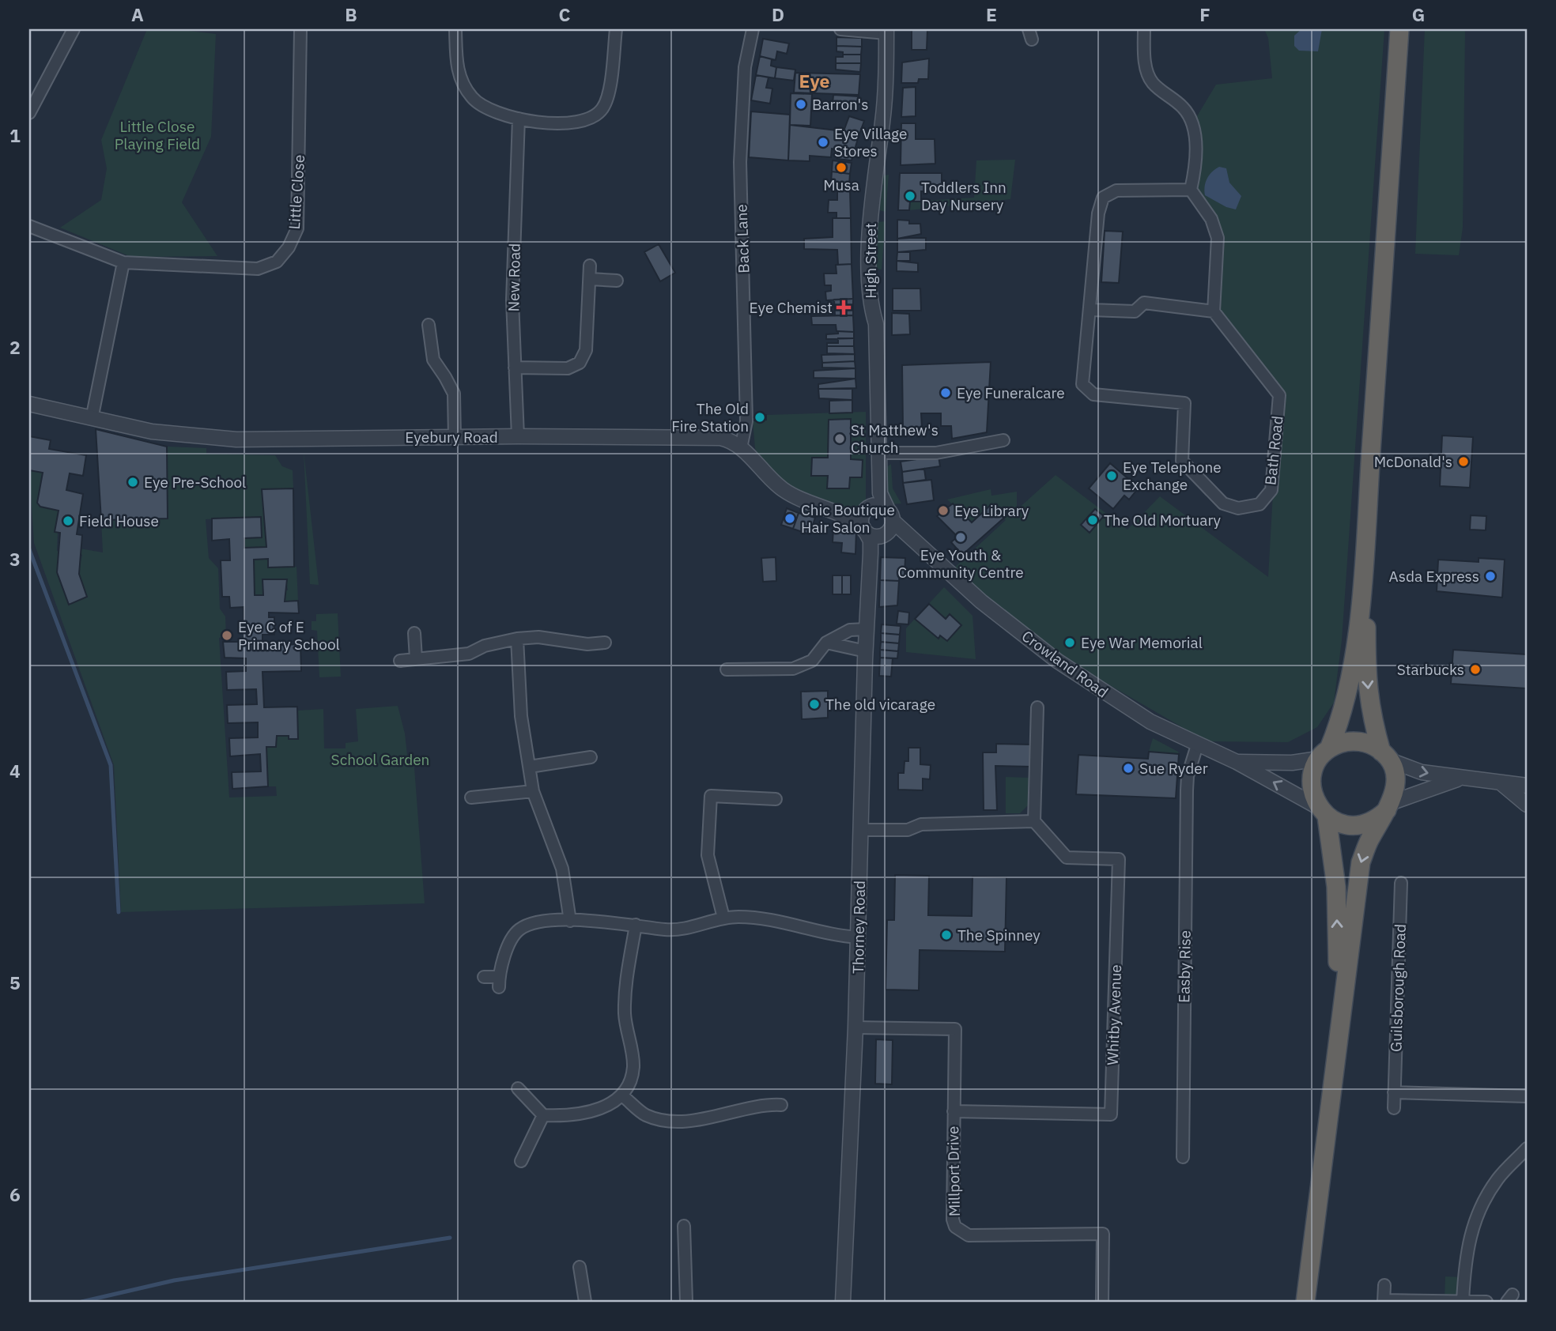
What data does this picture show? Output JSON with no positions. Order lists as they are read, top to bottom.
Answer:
{
  "streets": {
    "street": [
      "Little Close",
      "Back Lane",
      "High Street",
      "New Road",
      "Eyebury Road",
      "Bath Road",
      "Crowland Road",
      "Thorney Road",
      "Easby Rise",
      "Guilsborough Road",
      "Whitby Avenue",
      "Millport Drive"
    ]
  },
  "crossings": [
    ["Back Lane", "Eyebury Road"],
    ["High Street", "Eyebury Road"],
    ["High Street", "Crowland Road"],
    ["High Street", "Thorney Road"],
    ["New Road", "Eyebury Road"],
    ["Eyebury Road", "Thorney Road"],
    ["Crowland Road", "Easby Rise"],
    ["Thorney Road", "Millport Drive"],
    ["Whitby Avenue", "Millport Drive"]
  ],
  "districts": ["Eye"],
  "parks": ["Little Close Playing Field", "School Garden"],
  "places": {
    "other": [
      "Barron's",
      "Eye Village Stores",
      "Musa",
      "Toddlers Inn Day Nursery",
      "Eye Funeralcare",
      "The Old Fire Station",
      "St Matthew's Church",
      "McDonald's",
      "Eye Telephone Exchange",
      "Eye Pre-School",
      "Eye Library",
      "Chic Boutique Hair Salon",
      "The Old Mortuary",
      "Field House",
      "Eye Youth & Community Centre",
      "Asda Express",
      "Eye C of E Primary School",
      "Eye War Memorial",
      "Starbucks",
      "The old vicarage",
      "Sue Ryder",
      "The Spinney"
    ],
    "health": ["Eye Chemist"]
  },
  "grid": {
    "columns": [
      "A",
      "B",
      "C",
      "D",
      "E",
      "F",
      "G"
    ],
    "rows": [
      "1",
      "2",
      "3",
      "4",
      "5",
      "6"
    ]
  }
}
